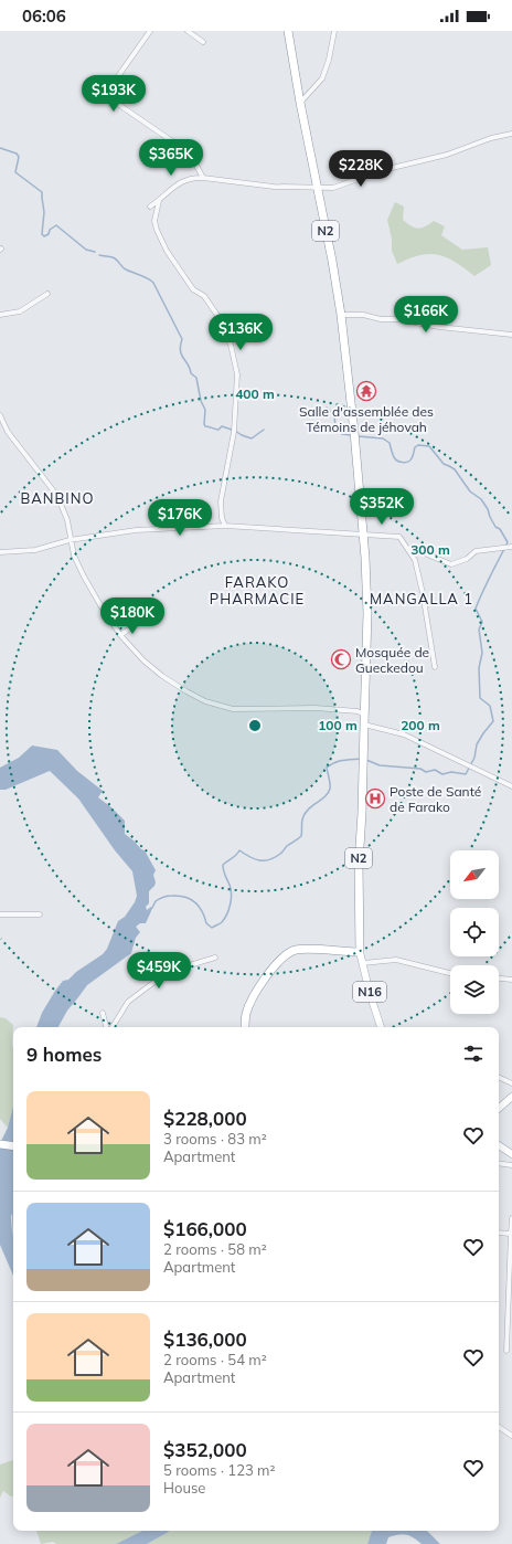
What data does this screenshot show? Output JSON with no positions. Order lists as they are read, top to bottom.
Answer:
{
  "streets": {
    "highway": ["N2"],
    "main road": ["N16"]
  },
  "crossings": [
    ["N2", "N16"]
  ],
  "districts": ["BANBINO", "FARAKO PHARMACIE", "MANGALLA 1"],
  "places": {
    "temple": ["Salle d'assemblée des Témoins de jéhovah"],
    "mosque": ["Mosquée de Gueckedou"],
    "hospital": ["Poste de Santé de Farako"]
  },
  "north": "bottom left",
  "page": {
    "status": "06:06",
    "price": [
      "$193K",
      "$365K",
      "$228K",
      "$166K",
      "$136K",
      "$352K",
      "$176K",
      "$180K",
      "$459K"
    ],
    "heading": "9 homes",
    "list": [
      {
        "name": "$228,000",
        "note": "3 rooms · 83 m² · Apartment"
      },
      {
        "name": "$166,000",
        "note": "2 rooms · 58 m² · Apartment"
      },
      {
        "name": "$136,000",
        "note": "2 rooms · 54 m² · Apartment"
      },
      {
        "name": "$352,000",
        "note": "5 rooms · 123 m² · House"
      }
    ]
  },
  "rings": [
    "400 m",
    "300 m",
    "100 m",
    "200 m"
  ]
}
